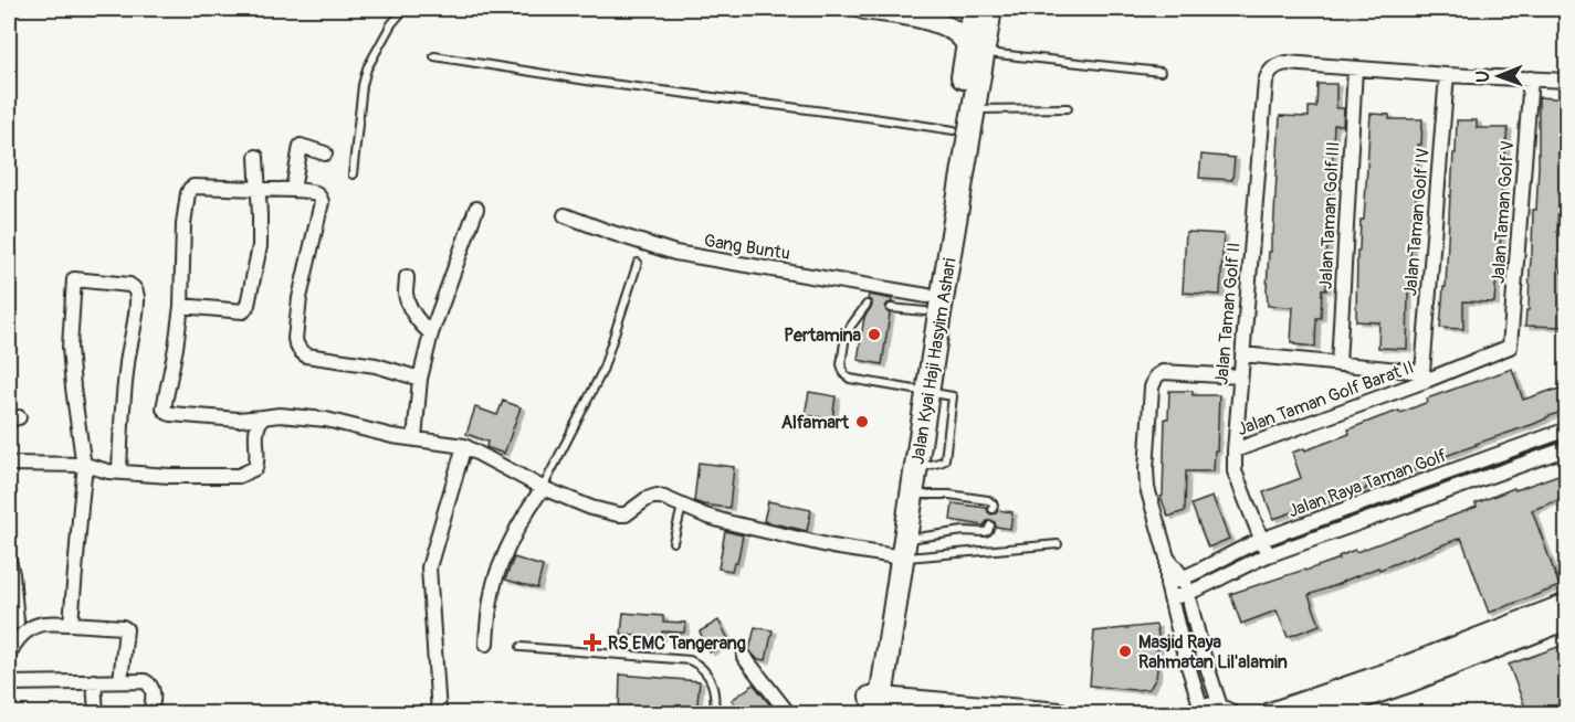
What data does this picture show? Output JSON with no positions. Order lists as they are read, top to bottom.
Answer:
{
  "streets": {
    "main road": ["Jalan Kyai Haji Hasyim Ashari"],
    "street": [
      "Jalan Taman Golf V",
      "Jalan Taman Golf III",
      "Jalan Taman Golf IV",
      "Gang Buntu",
      "Jalan Taman Golf II",
      "Jalan Taman Golf Barat II",
      "Jalan Raya Taman Golf"
    ]
  },
  "crossings": [
    ["Jalan Taman Golf V", "Jalan Taman Golf Barat II"],
    ["Jalan Taman Golf III", "Jalan Taman Golf II"],
    ["Jalan Taman Golf III", "Jalan Taman Golf Barat II"],
    ["Jalan Taman Golf IV", "Jalan Taman Golf Barat II"],
    ["Gang Buntu", "Jalan Kyai Haji Hasyim Ashari"],
    ["Jalan Taman Golf II", "Jalan Taman Golf Barat II"],
    ["Jalan Taman Golf II", "Jalan Raya Taman Golf"]
  ],
  "places": {
    "other": ["Pertamina", "Alfamart", "Masjid Raya Rahmatan Lil'alamin"],
    "health": ["RS EMC Tangerang"]
  },
  "north": "left"
}
